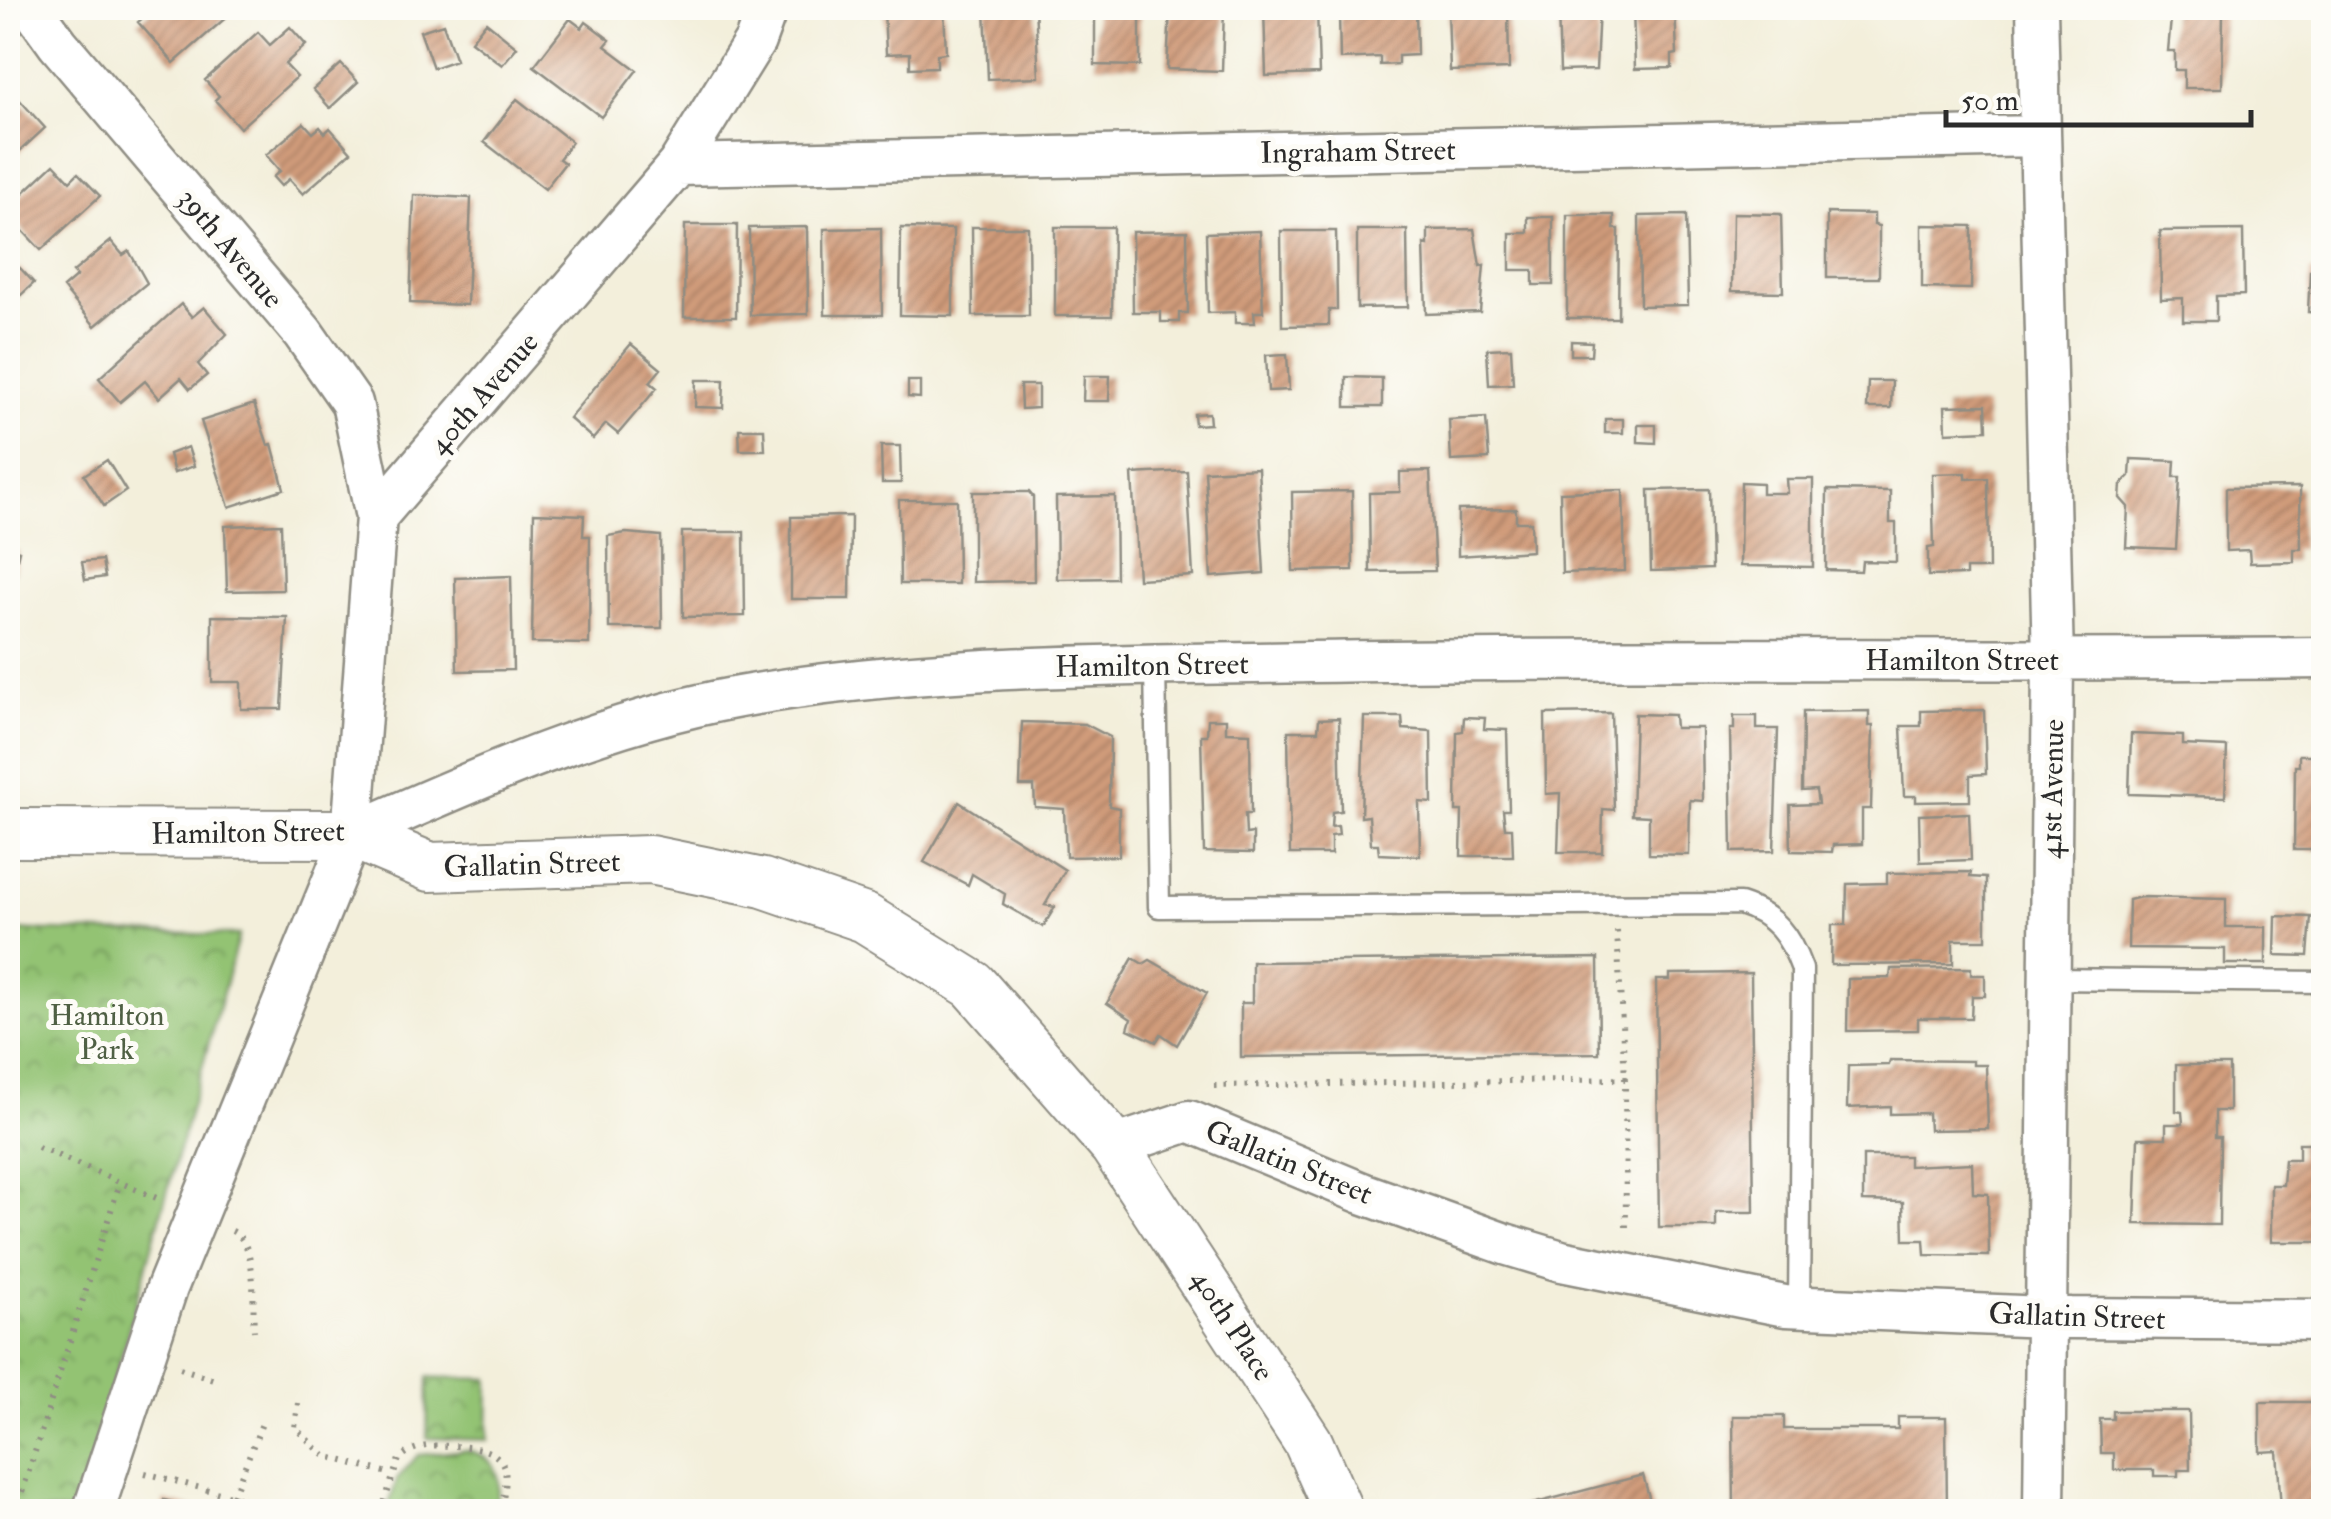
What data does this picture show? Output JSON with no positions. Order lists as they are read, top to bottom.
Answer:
{
  "streets": {
    "street": [
      "Ingraham Street",
      "39th Avenue",
      "40th Avenue",
      "Hamilton Street",
      "41st Avenue",
      "Gallatin Street",
      "40th Place"
    ]
  },
  "crossings": [
    ["Ingraham Street", "40th Avenue"],
    ["Ingraham Street", "41st Avenue"],
    ["39th Avenue", "40th Avenue"],
    ["Hamilton Street", "41st Avenue"],
    ["Hamilton Street", "Gallatin Street"],
    ["41st Avenue", "Gallatin Street"],
    ["Gallatin Street", "40th Place"]
  ],
  "parks": ["Hamilton Park"],
  "scale_bar": "50 m"
}
